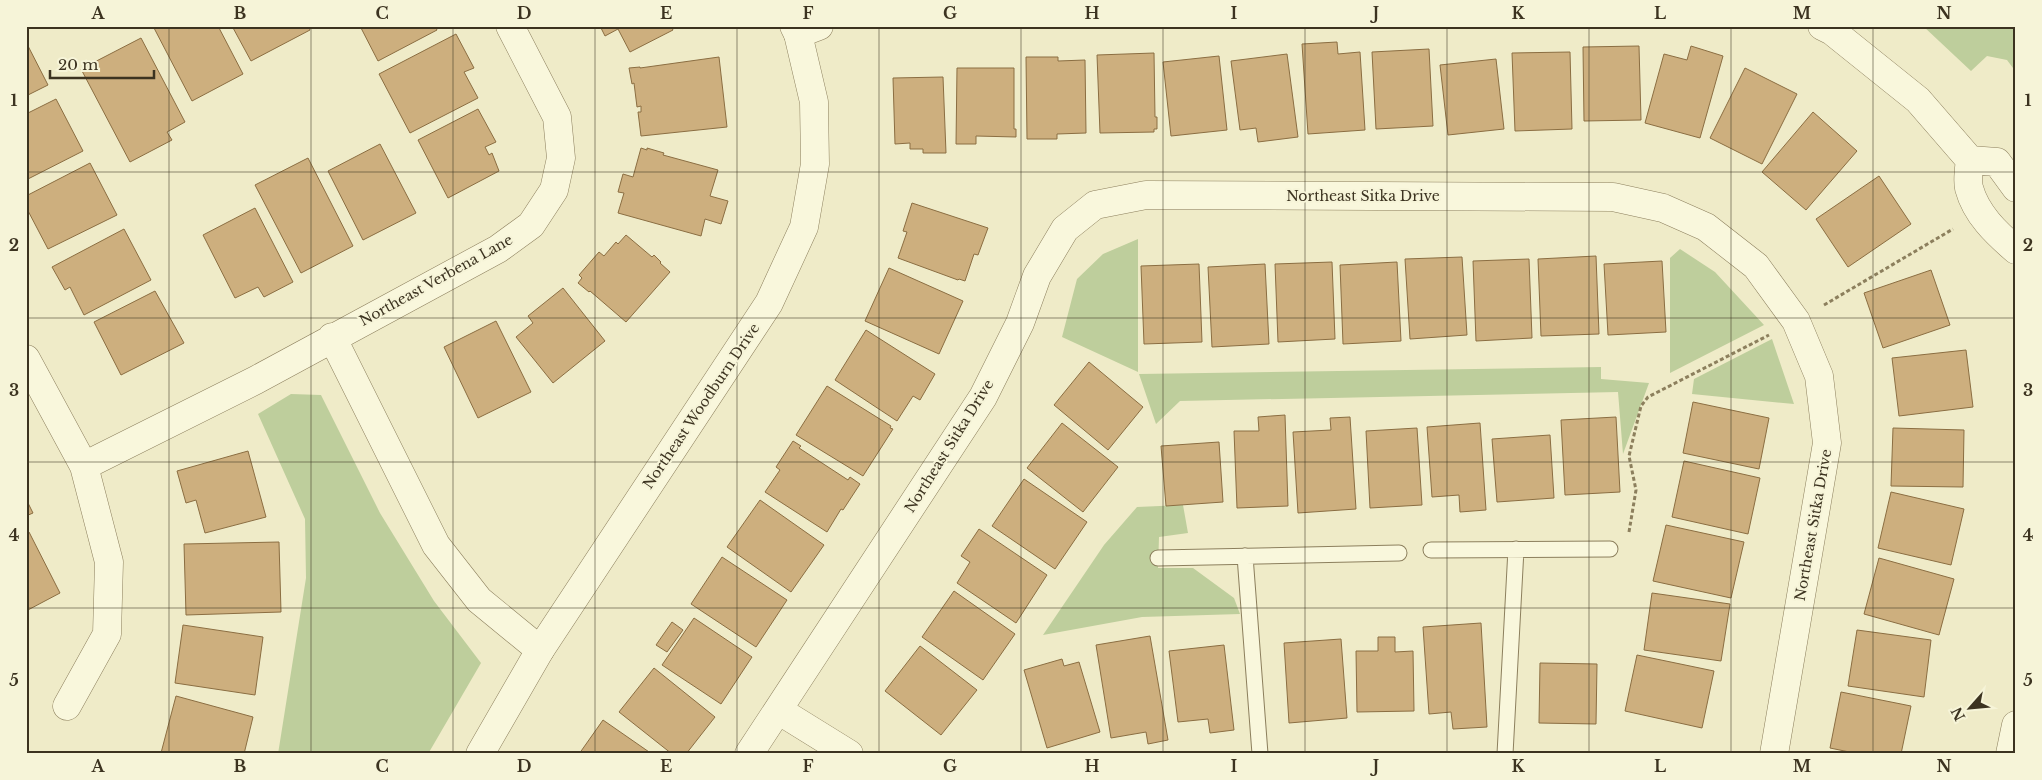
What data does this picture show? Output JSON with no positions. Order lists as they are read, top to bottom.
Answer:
{
  "streets": {
    "street": ["Northeast Sitka Drive", "Northeast Verbena Lane", "Northeast Woodburn Drive"]
  },
  "scale_bar": "20 m",
  "north": "bottom left",
  "grid": {
    "columns": [
      "A",
      "B",
      "C",
      "D",
      "E",
      "F",
      "G",
      "H",
      "I",
      "J",
      "K",
      "L",
      "M",
      "N"
    ],
    "rows": [
      "1",
      "2",
      "3",
      "4",
      "5"
    ]
  }
}
